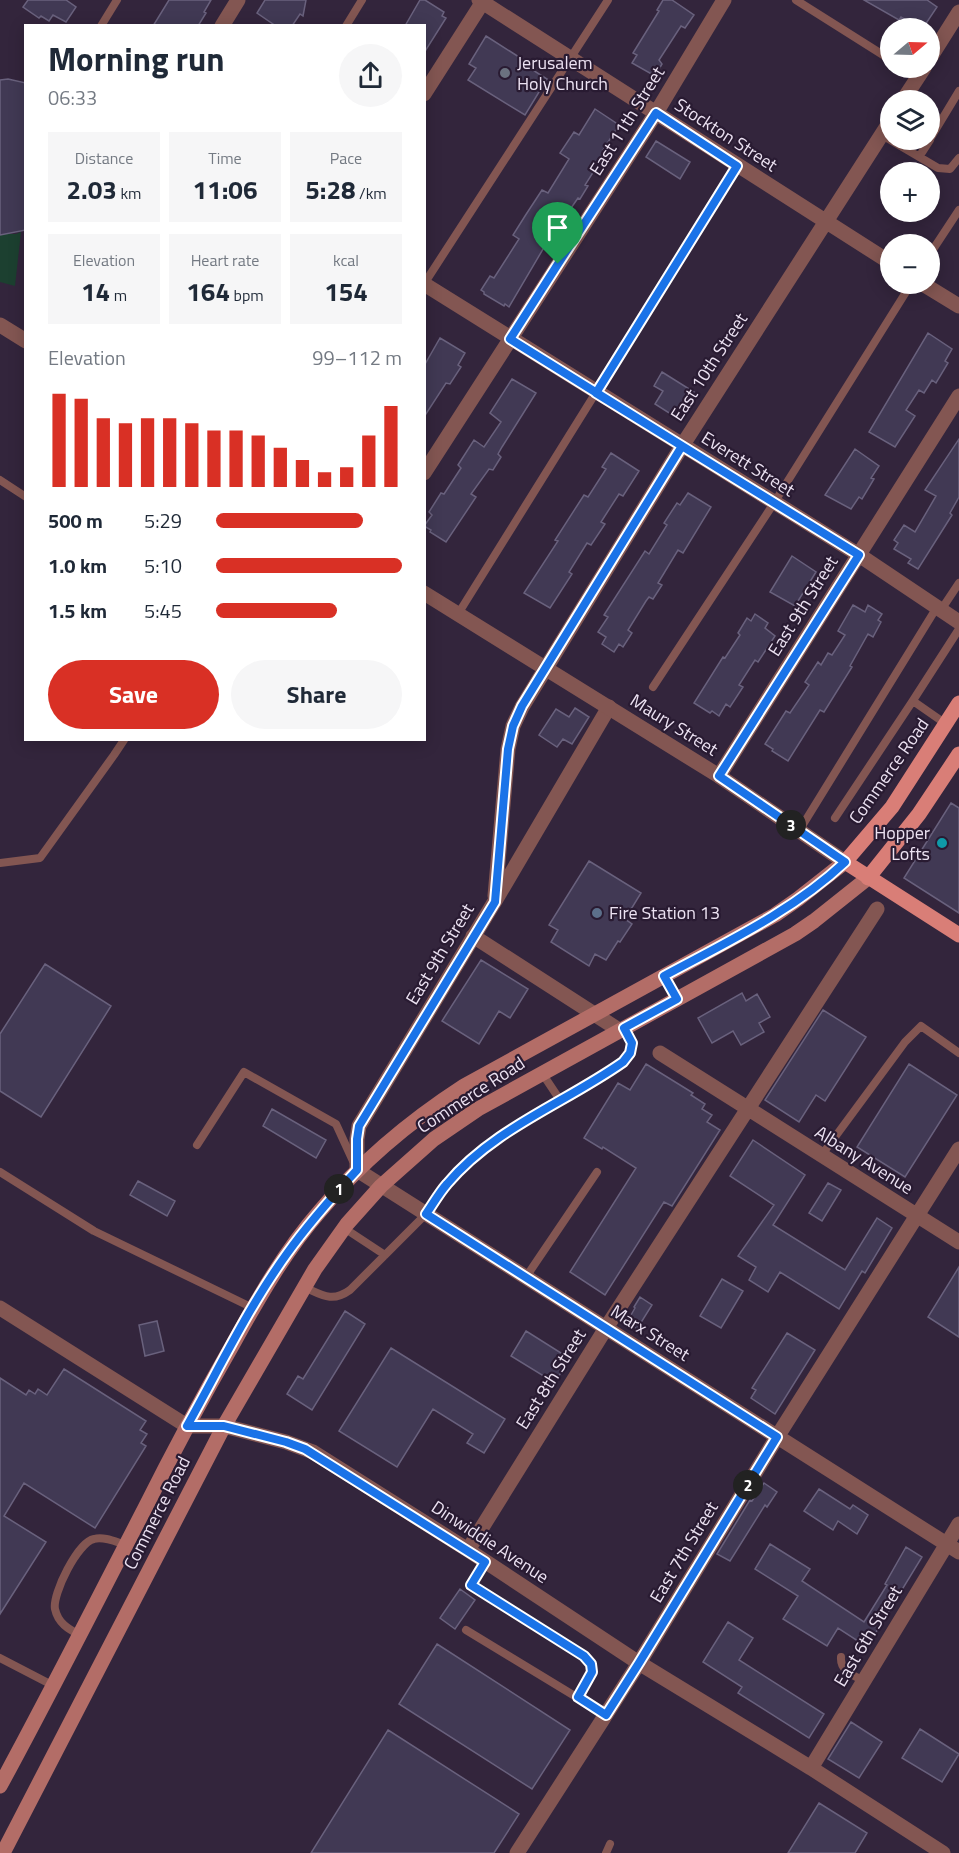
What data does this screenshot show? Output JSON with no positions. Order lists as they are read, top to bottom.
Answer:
{
  "streets": {
    "main road": ["Maury Street", "Commerce Road"],
    "street": [
      "East 11th Street",
      "Stockton Street",
      "East 10th Street",
      "Everett Street",
      "East 9th Street",
      "Albany Avenue",
      "Marx Street",
      "East 8th Street",
      "Dinwiddie Avenue",
      "East 7th Street",
      "East 6th Street"
    ]
  },
  "crossings": [
    ["East 11th Street", "Stockton Street"],
    ["East 11th Street", "Everett Street"],
    ["Stockton Street", "East 10th Street"],
    ["East 10th Street", "Everett Street"],
    ["East 10th Street", "East 9th Street"],
    ["East 10th Street", "Maury Street"],
    ["Everett Street", "East 9th Street"],
    ["East 9th Street", "Maury Street"],
    ["East 9th Street", "Commerce Road"],
    ["East 9th Street", "Marx Street"],
    ["Maury Street", "Commerce Road"],
    ["Commerce Road", "Marx Street"],
    ["Commerce Road", "Dinwiddie Avenue"],
    ["Albany Avenue", "East 8th Street"],
    ["Albany Avenue", "East 7th Street"],
    ["Marx Street", "East 8th Street"],
    ["Marx Street", "East 7th Street"],
    ["Marx Street", "East 6th Street"],
    ["East 8th Street", "Dinwiddie Avenue"],
    ["Dinwiddie Avenue", "East 7th Street"],
    ["Dinwiddie Avenue", "East 6th Street"]
  ],
  "places": ["Jerusalem Holy Church", "Hopper Lofts", "Fire Station 13"],
  "north": "right",
  "page": {
    "map_buttons": ["+", "−"],
    "heading": ["Morning run", "06:33"],
    "stats": [
      ["Distance", "2.03 km"],
      ["Time", "11:06"],
      ["Pace", "5:28 /km"],
      ["Elevation", "14 m"],
      ["Heart rate", "164 bpm"],
      ["kcal", "154"]
    ],
    "chart": ["Elevation", "99–112 m"],
    "list": [
      {
        "name": "500 m",
        "note": "5:29"
      },
      {
        "name": "1.0 km",
        "note": "5:10"
      },
      {
        "name": "1.5 km",
        "note": "5:45"
      }
    ],
    "buttons": ["Save", "Share"],
    "pins": ["3", "1", "2"]
  }
}
